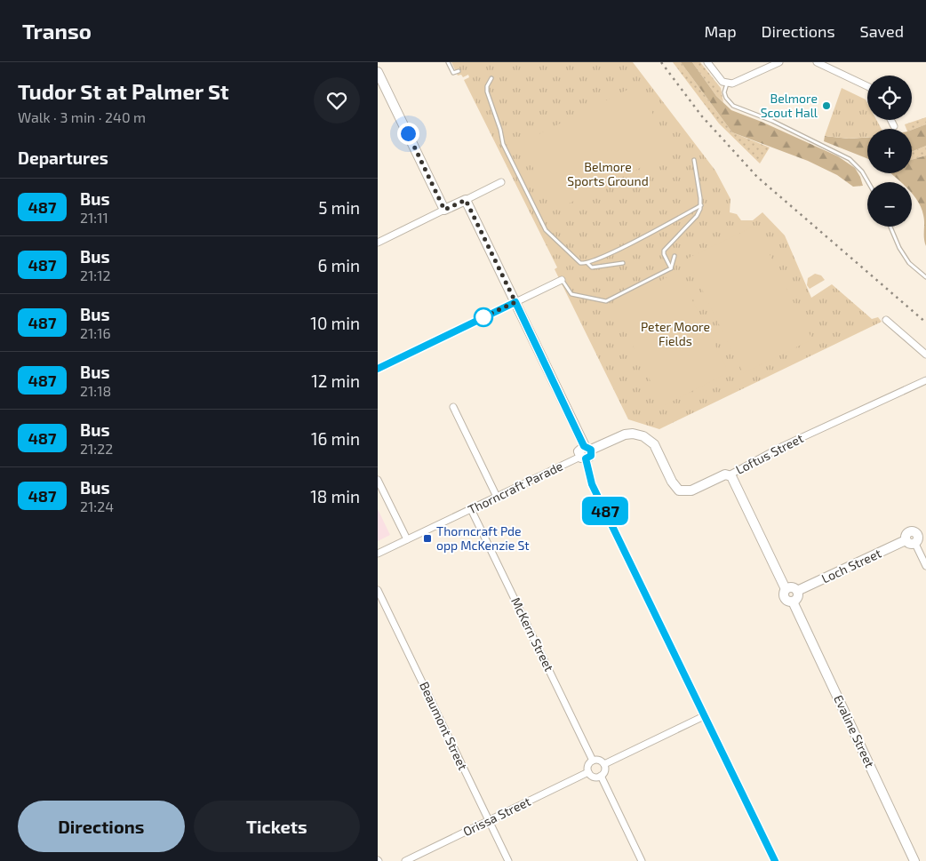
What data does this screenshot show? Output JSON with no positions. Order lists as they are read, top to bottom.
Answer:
{
  "streets": {
    "street": [
      "Loftus Street",
      "Thorncraft Parade",
      "Loch Street",
      "McKern Street",
      "Beaumont Street",
      "Evaline Street",
      "Orissa Street"
    ]
  },
  "crossings": [
    ["Thorncraft Parade", "McKern Street"],
    ["Loch Street", "Evaline Street"],
    ["McKern Street", "Orissa Street"],
    ["Beaumont Street", "Orissa Street"]
  ],
  "parks": ["Belmore Sports Ground", "Peter Moore Fields"],
  "places": {
    "other": ["Belmore Scout Hall"],
    "transit": ["Thorncraft Pde opp McKenzie St"]
  },
  "lines": ["bus line 487"],
  "page": {
    "header": "Transo",
    "nav": ["Map", "Directions", "Saved"],
    "heading": [
      ["Tudor St at Palmer St", "Walk · 3 min · 240 m"],
      "Departures"
    ],
    "on_map": "487",
    "map_buttons": ["+", "−"],
    "list": [
      {
        "mark": "487",
        "name": "Bus",
        "note": "21:11",
        "value": "5 min"
      },
      {
        "mark": "487",
        "name": "Bus",
        "note": "21:12",
        "value": "6 min"
      },
      {
        "mark": "487",
        "name": "Bus",
        "note": "21:16",
        "value": "10 min"
      },
      {
        "mark": "487",
        "name": "Bus",
        "note": "21:18",
        "value": "12 min"
      },
      {
        "mark": "487",
        "name": "Bus",
        "note": "21:22",
        "value": "16 min"
      },
      {
        "mark": "487",
        "name": "Bus",
        "note": "21:24",
        "value": "18 min"
      }
    ],
    "buttons": ["Directions", "Tickets"]
  }
}
